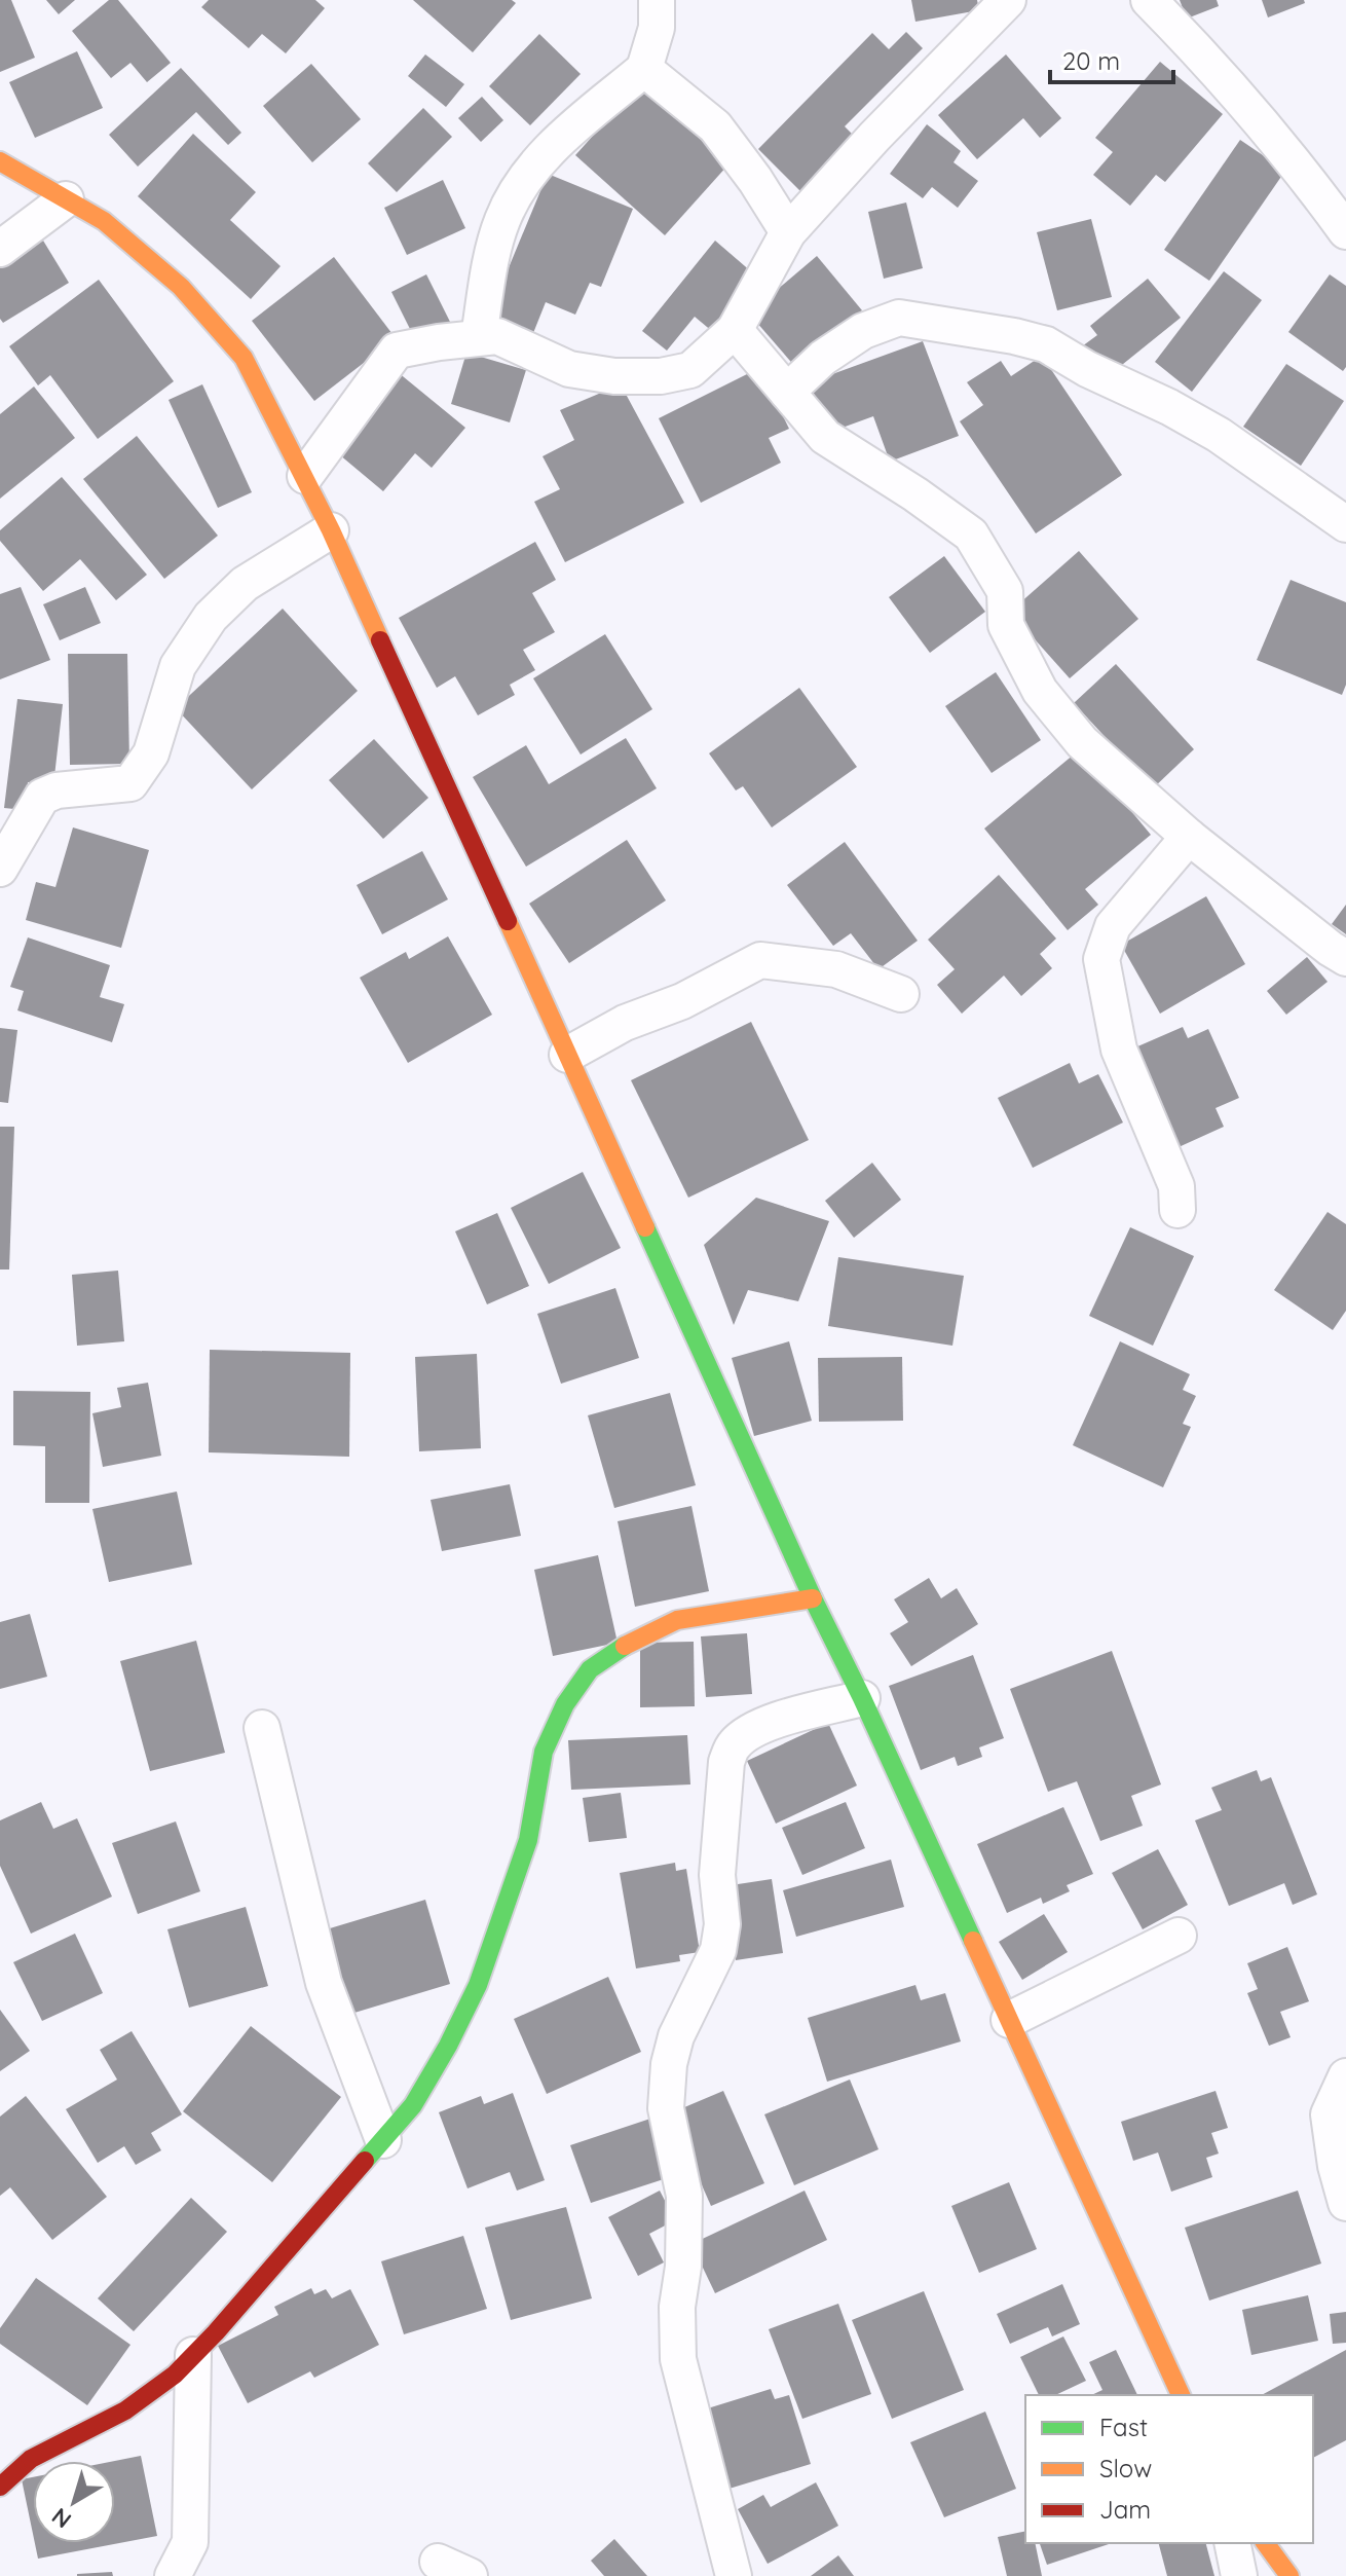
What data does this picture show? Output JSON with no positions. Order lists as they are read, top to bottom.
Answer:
{
  "legend": ["Fast", "Slow", "Jam"],
  "scale_bar": "20 m",
  "north": "bottom left"
}
